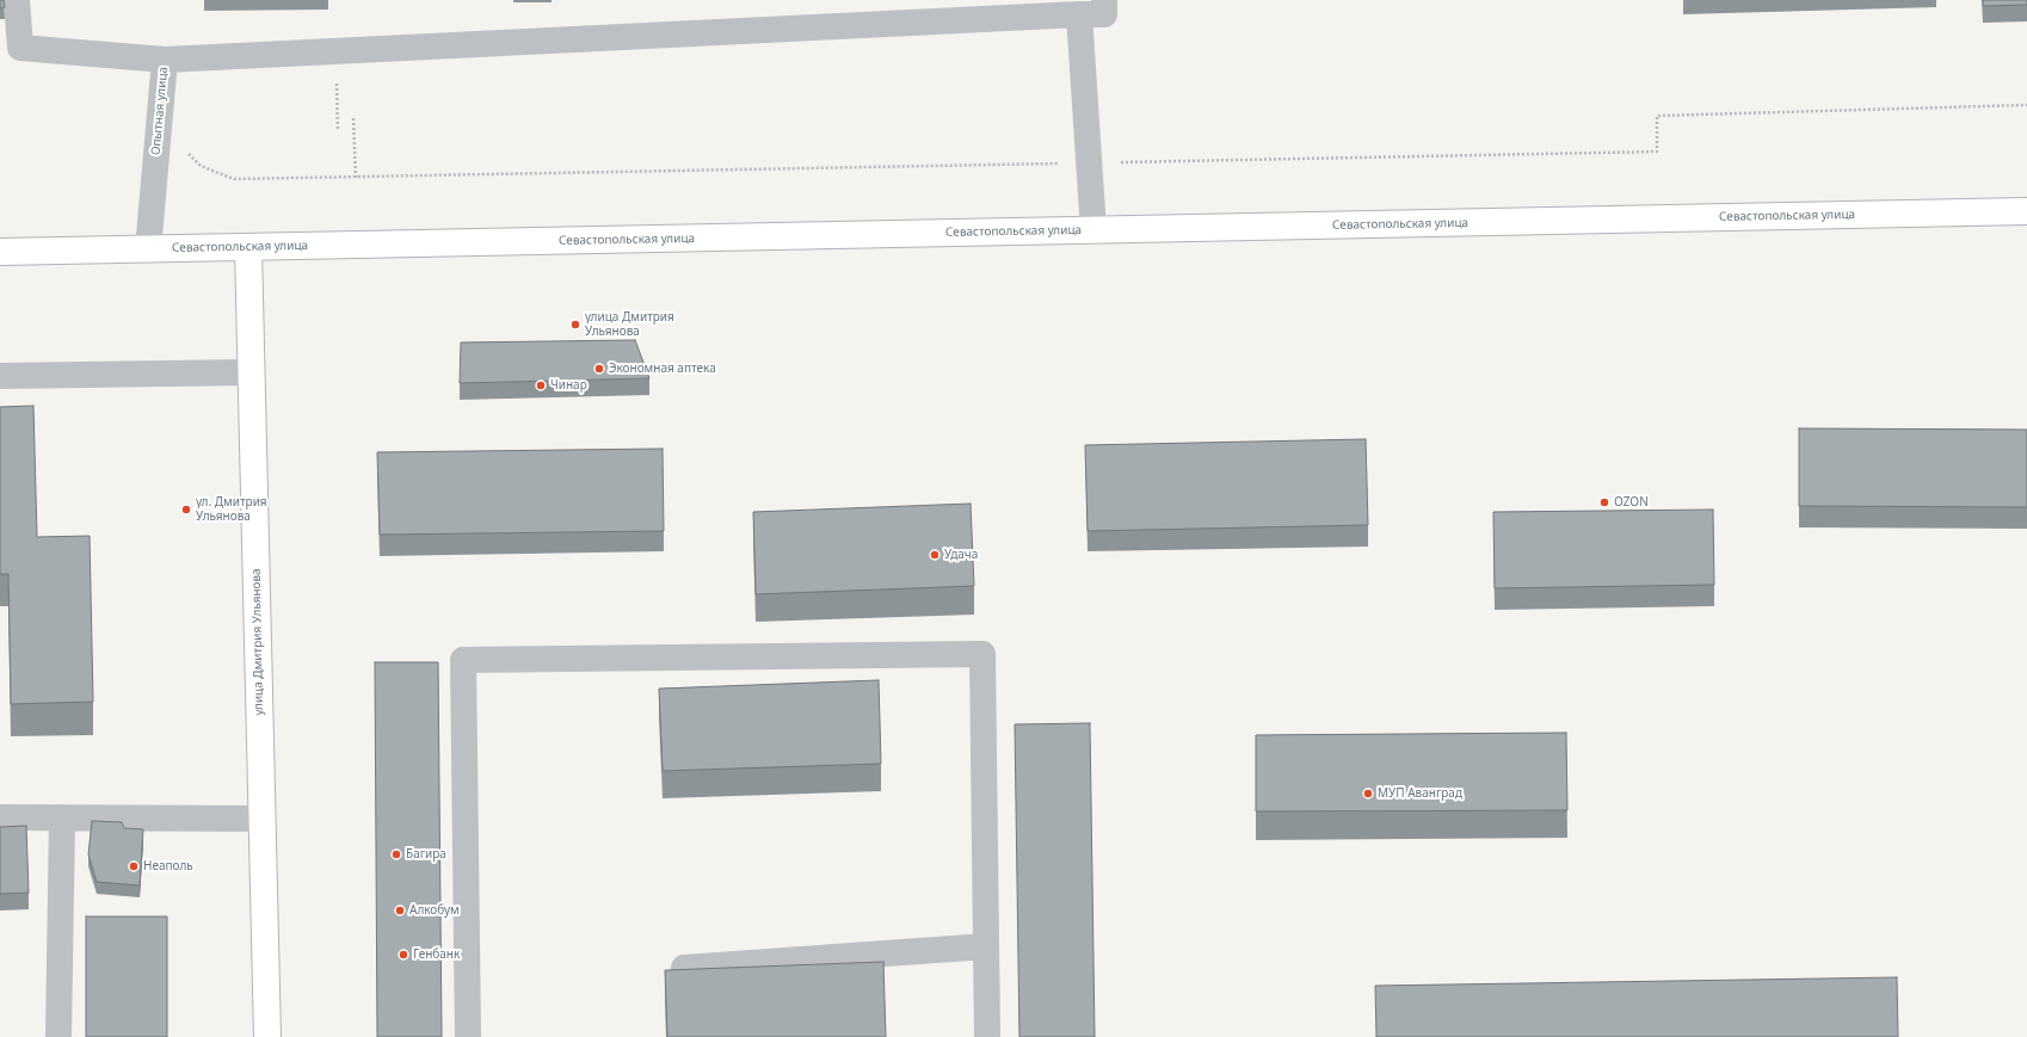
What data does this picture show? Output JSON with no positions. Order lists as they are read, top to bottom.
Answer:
{
  "streets": {
    "main road": ["Севастопольская улица", "улица Дмитрия Ульянова"],
    "street": ["Опытная улица"]
  },
  "crossings": [
    ["Опытная улица", "Севастопольская улица"],
    ["Севастопольская улица", "улица Дмитрия Ульянова"]
  ],
  "places": [
    "улица Дмитрия Ульянова",
    "Экономная аптека",
    "Чинар",
    "OZON",
    "ул. Дмитрия Ульянова",
    "Удача",
    "МУП Аванград",
    "Багира",
    "Неаполь",
    "Алкобум",
    "Генбанк"
  ]
}
